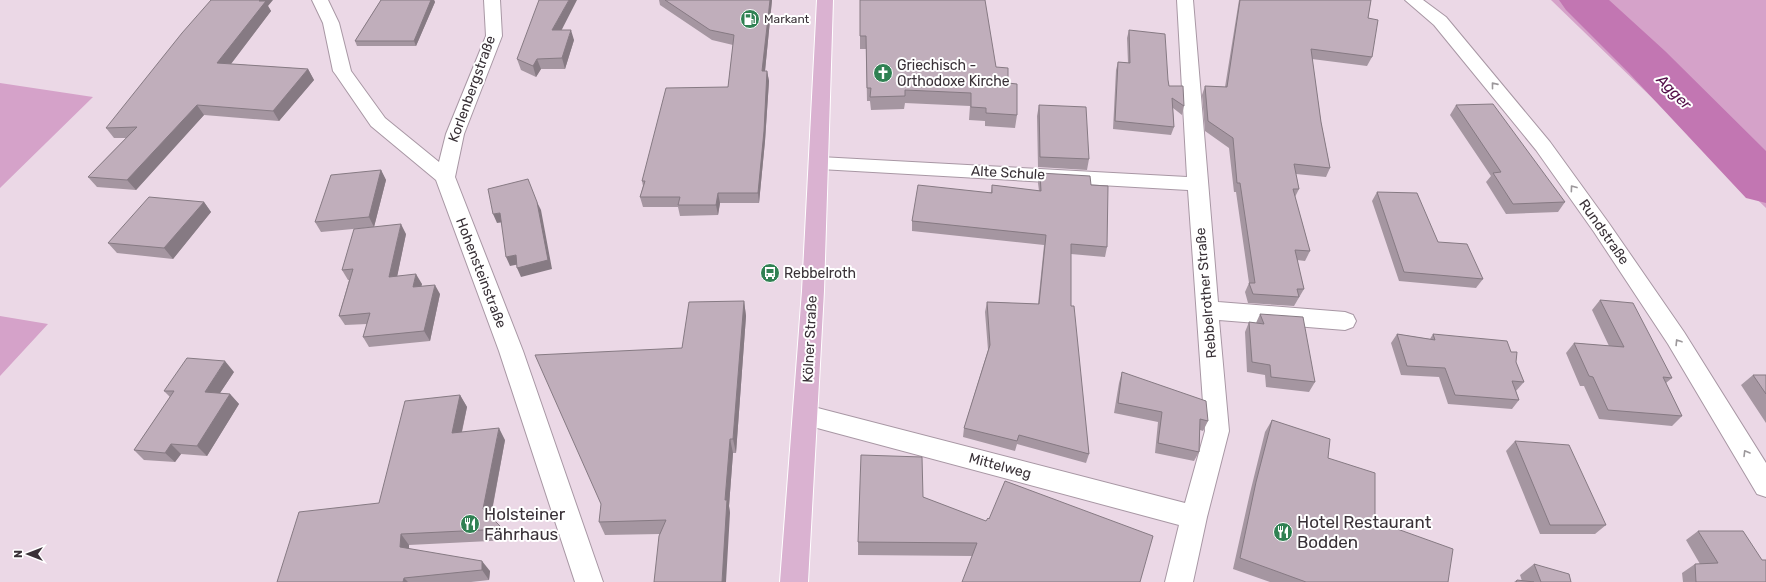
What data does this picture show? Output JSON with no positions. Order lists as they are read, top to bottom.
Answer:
{
  "streets": {
    "main road": ["Kölner Straße"],
    "street": [
      "Korlenbergstraße",
      "Alte Schule",
      "Rundstraße",
      "Hohensteinstraße",
      "Rebbelrother Straße",
      "Mittelweg"
    ]
  },
  "crossings": [
    ["Korlenbergstraße", "Hohensteinstraße"],
    ["Alte Schule", "Rebbelrother Straße"],
    ["Alte Schule", "Kölner Straße"],
    ["Rebbelrother Straße", "Mittelweg"],
    ["Kölner Straße", "Mittelweg"]
  ],
  "one_way": ["Rundstraße"],
  "water": ["Agger"],
  "places": {
    "fuel station": ["Markant"],
    "church": ["Griechisch - Orthodoxe Kirche"],
    "bus stop": ["Rebbelroth"],
    "restaurant": ["Holsteiner Fährhaus", "Hotel Restaurant Bodden"]
  },
  "north": "left"
}
